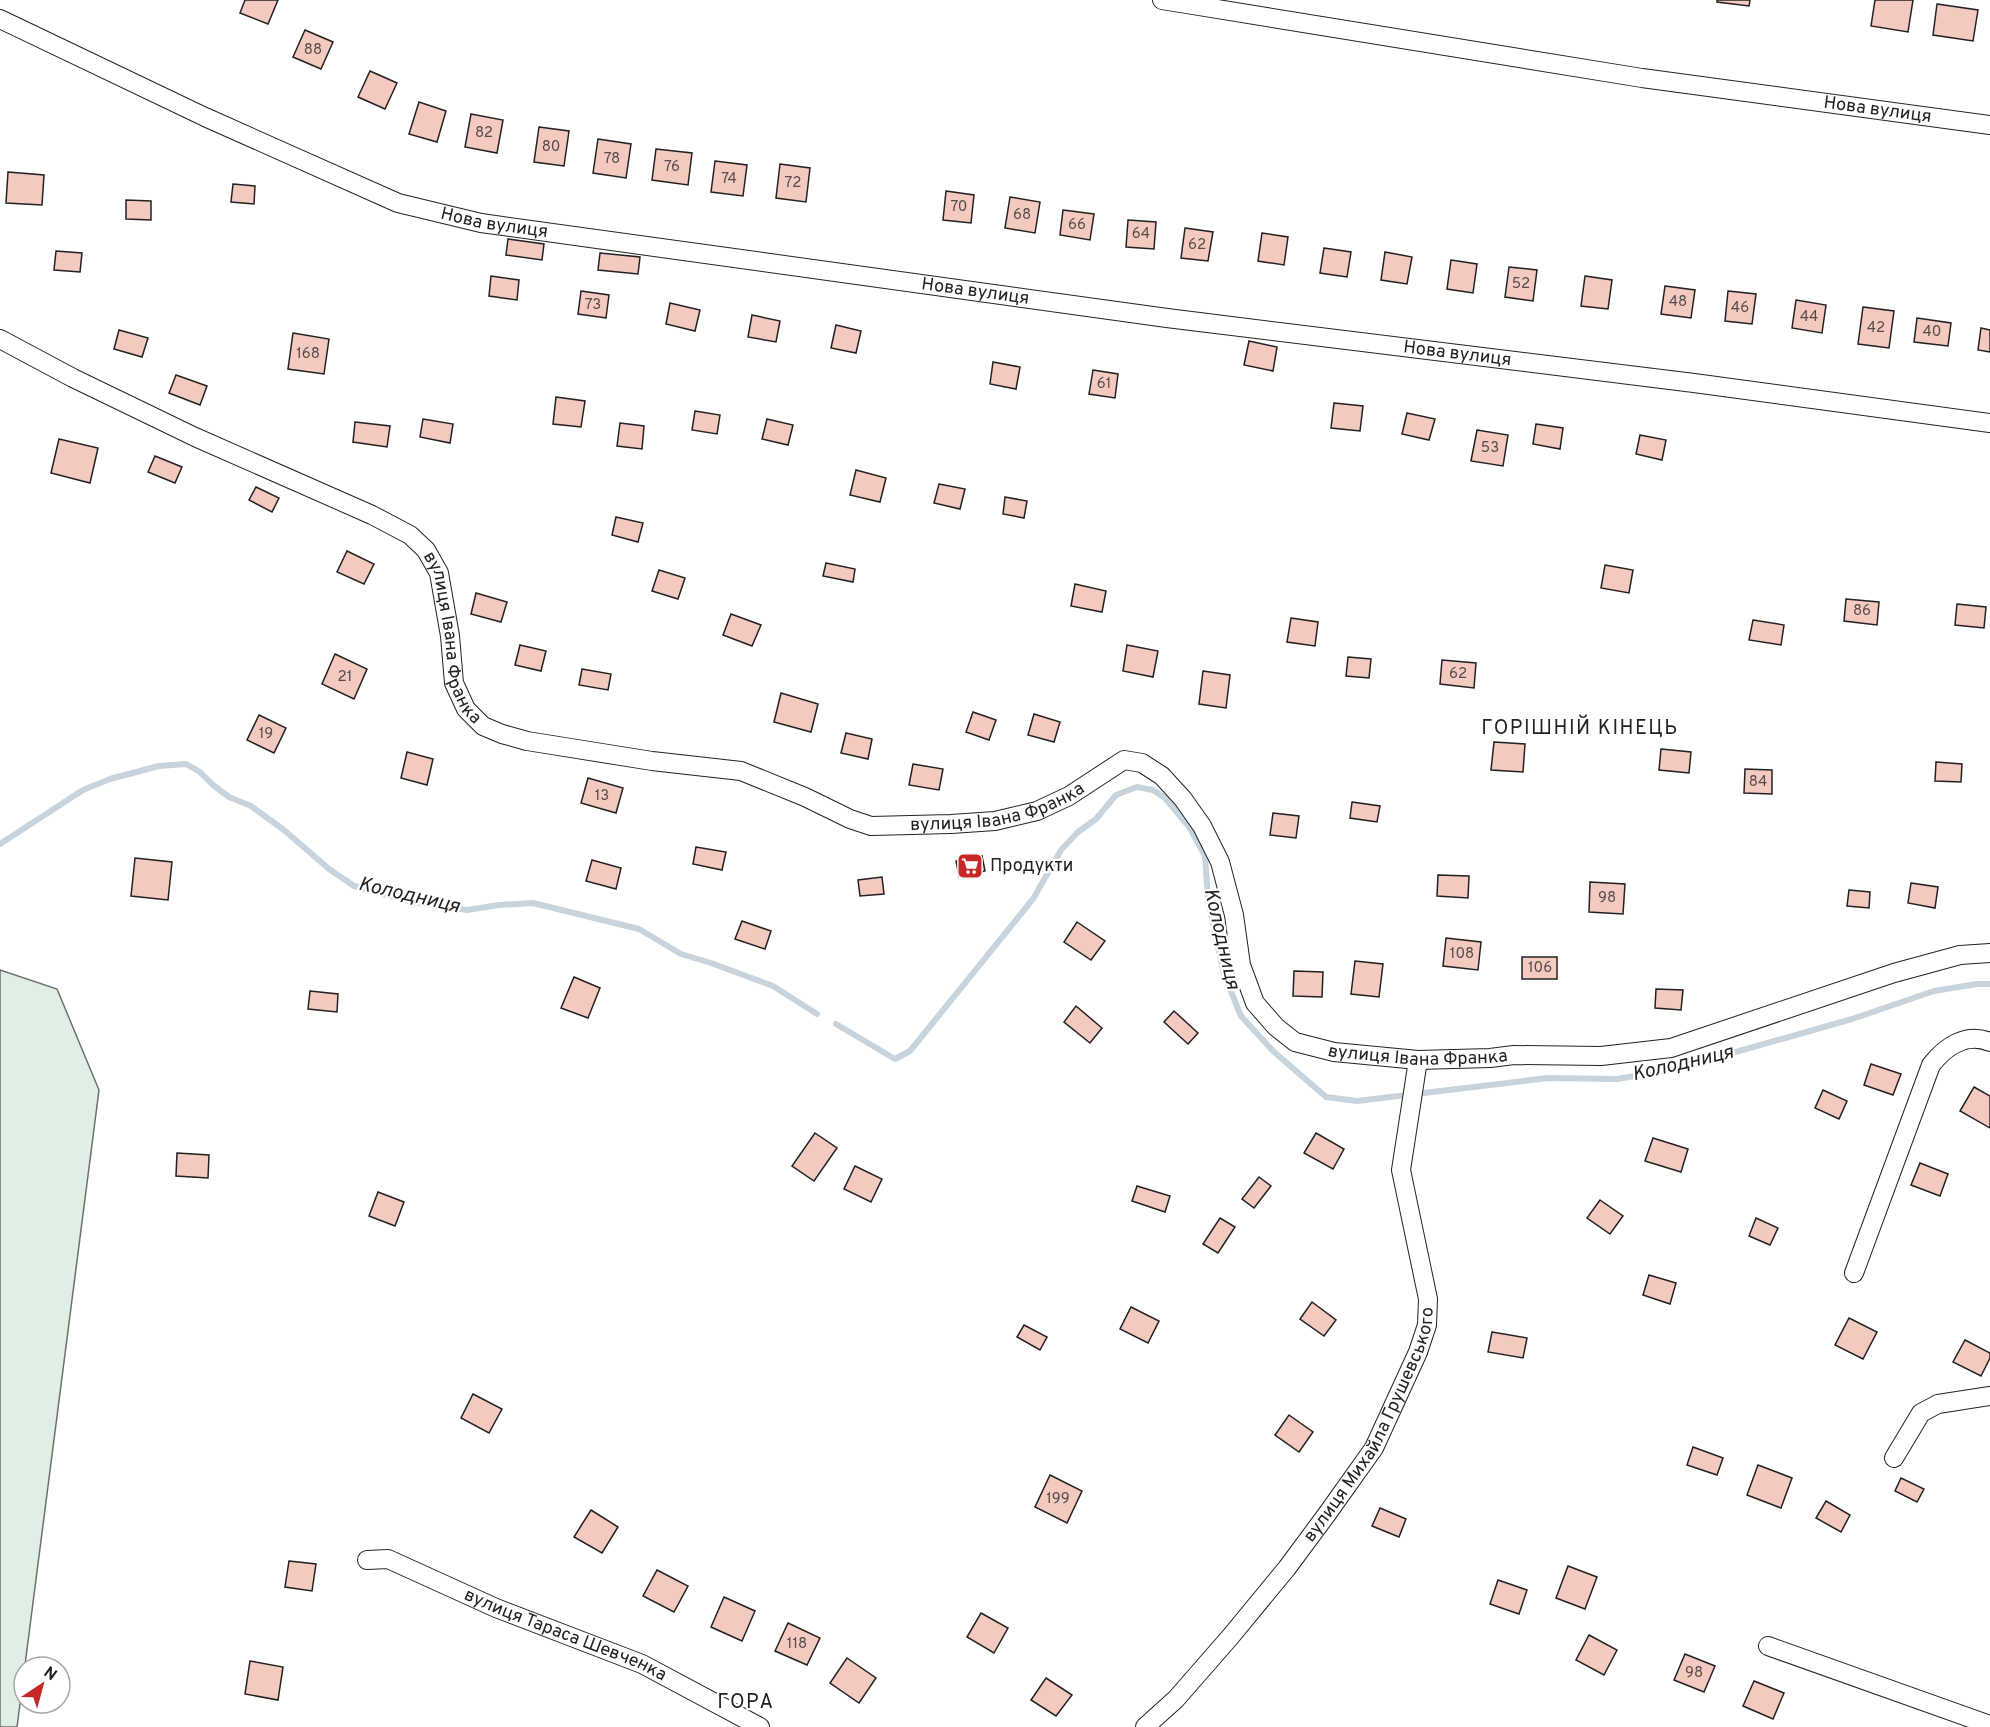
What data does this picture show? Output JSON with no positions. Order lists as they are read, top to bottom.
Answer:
{
  "streets": {
    "street": [
      "Нова вулиця",
      "вулиця Івана Франка",
      "вулиця Михайла Грушевського",
      "вулиця Тараса Шевченка"
    ]
  },
  "crossings": [
    ["вулиця Івана Франка", "вулиця Михайла Грушевського"]
  ],
  "districts": ["ГОРІШНІЙ КІНЕЦЬ", "ГОРА"],
  "water": ["Колодниця"],
  "places": {
    "supermarket": ["Продукти"]
  },
  "house_numbers": [
    "88",
    "82",
    "80",
    "78",
    "76",
    "74",
    "72",
    "70",
    "68",
    "66",
    "64",
    "62",
    "52",
    "48",
    "73",
    "46",
    "44",
    "42",
    "40",
    "168",
    "61",
    "53",
    "86",
    "62",
    "21",
    "19",
    "84",
    "13",
    "98",
    "108",
    "106",
    "199",
    "118",
    "98"
  ],
  "north": "top right"
}
